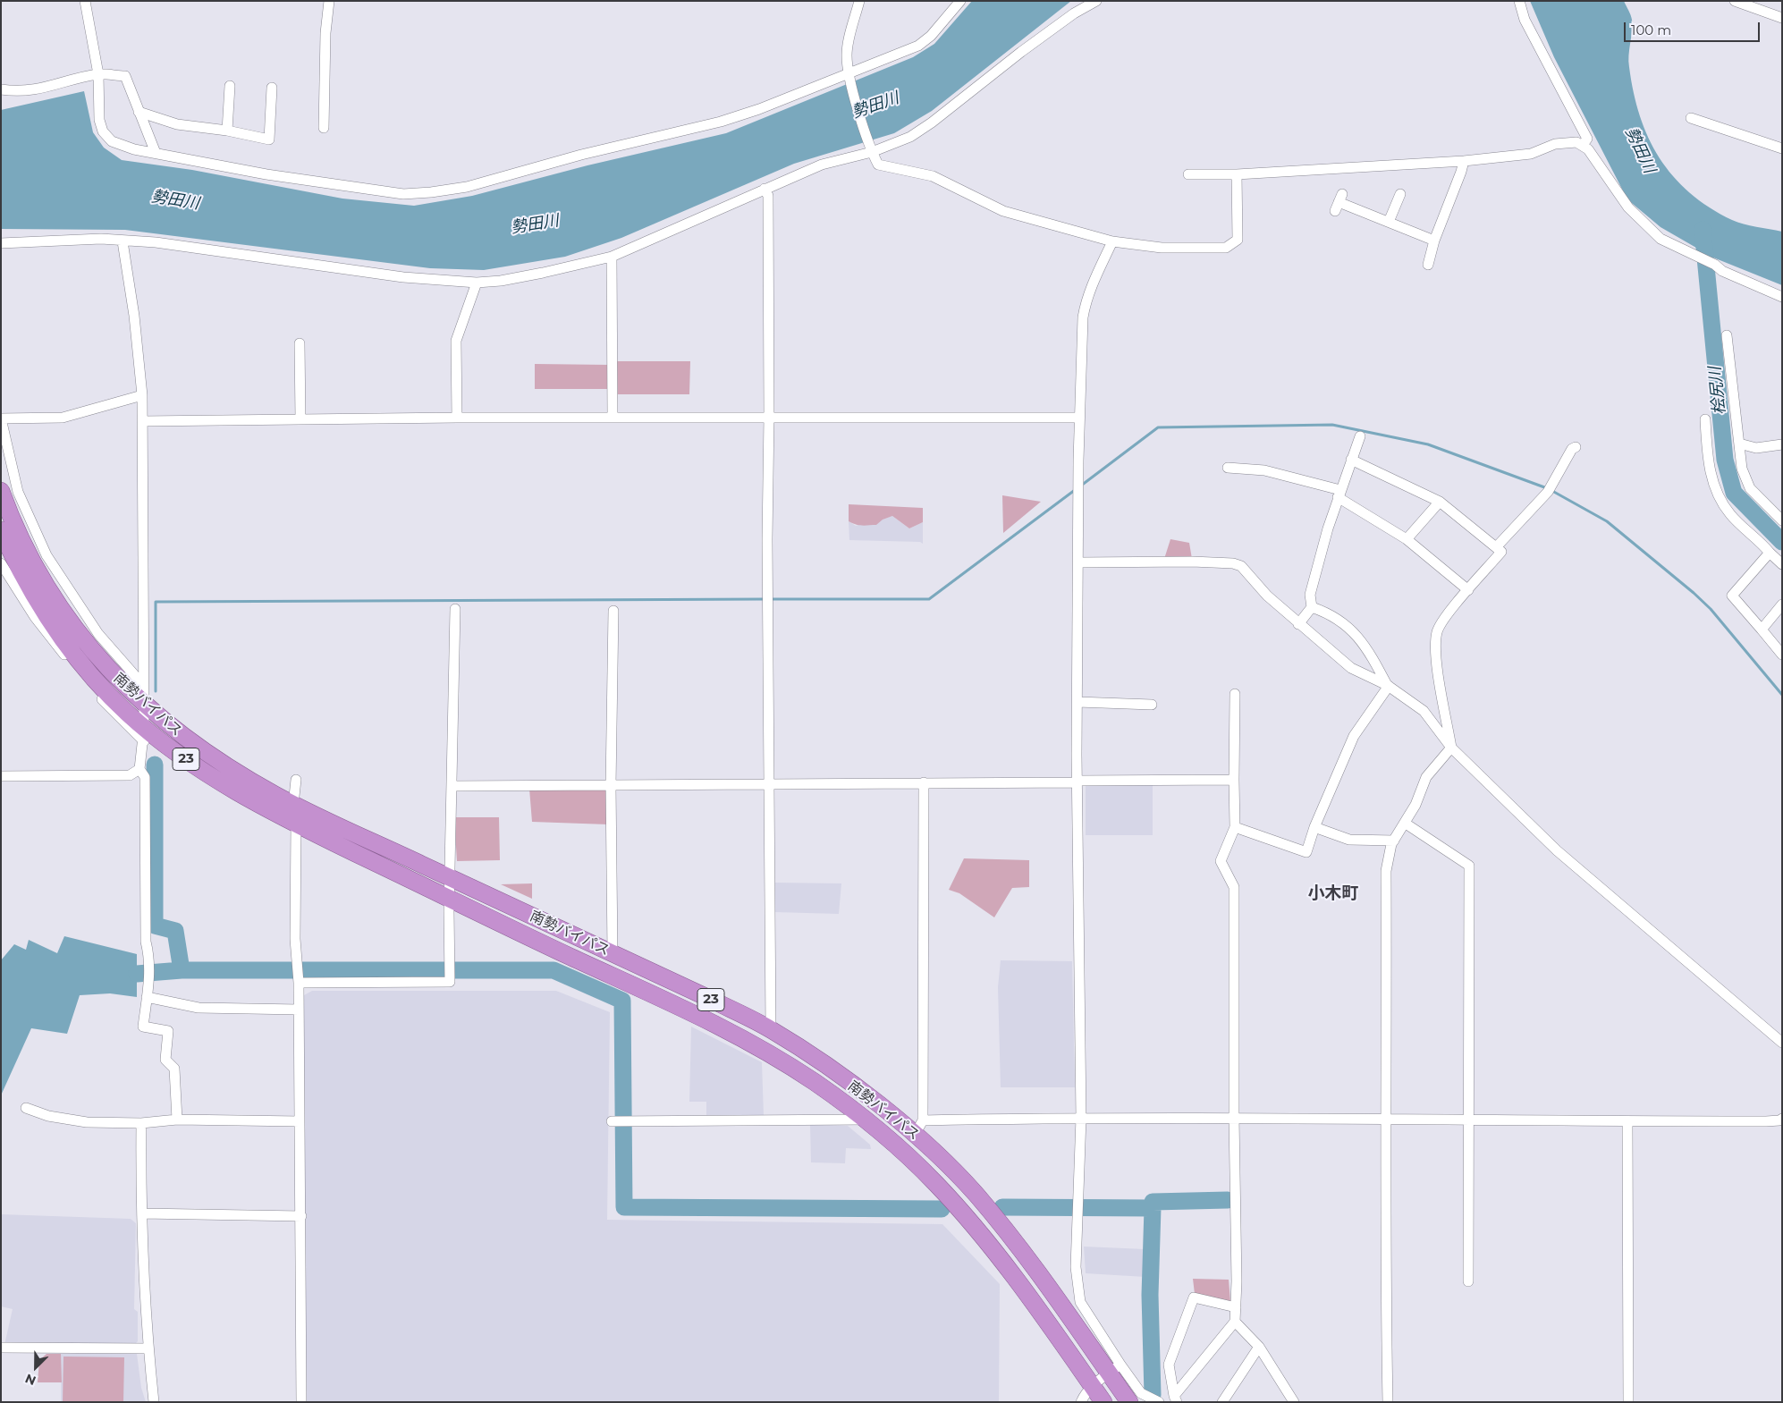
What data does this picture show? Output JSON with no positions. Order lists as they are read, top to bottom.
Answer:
{
  "streets": {
    "highway": ["南勢バイパス", "23"]
  },
  "districts": ["小木町"],
  "water": ["勢田川", "桧尻川"],
  "scale_bar": "100 m",
  "north": "bottom left"
}
